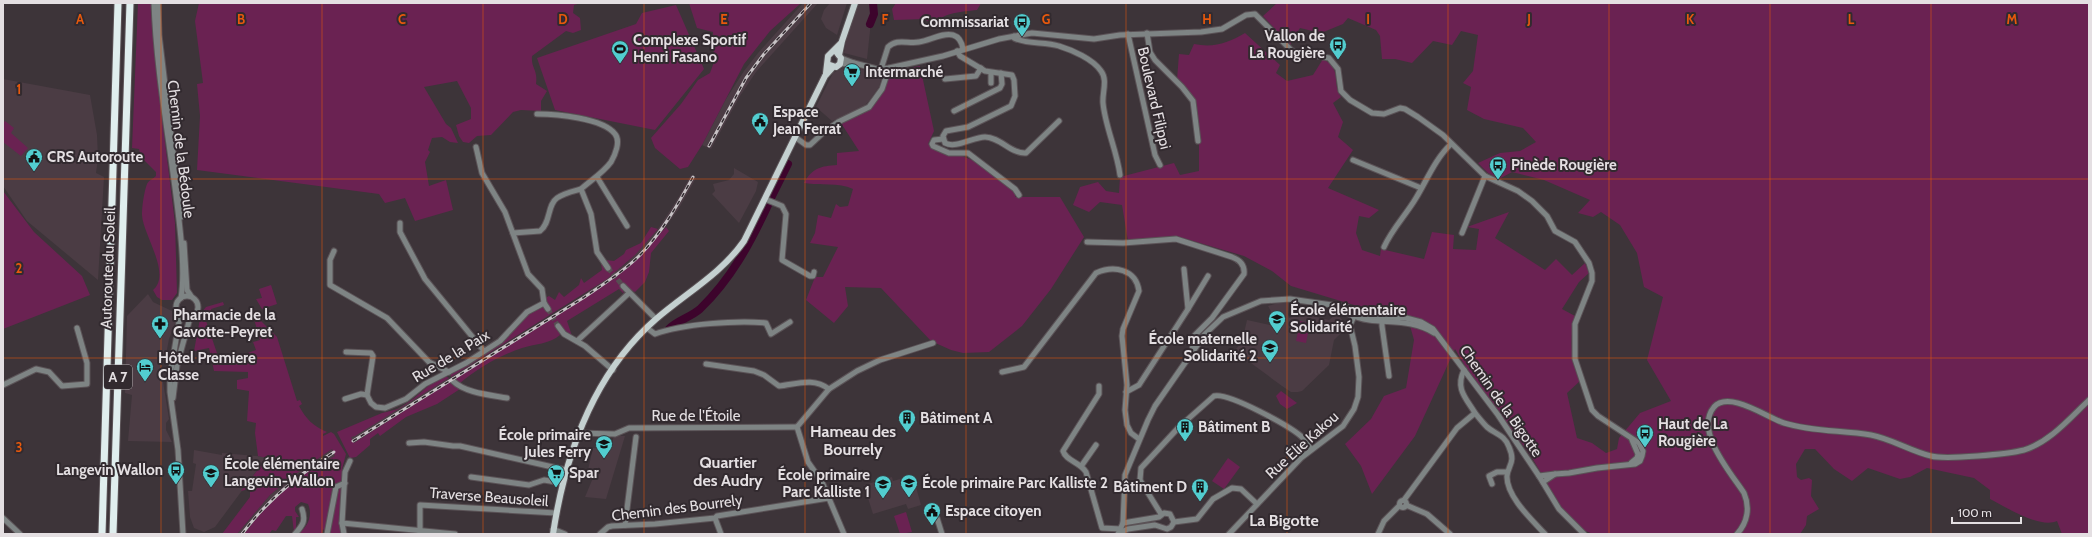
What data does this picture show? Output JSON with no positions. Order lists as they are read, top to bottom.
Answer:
{
  "streets": {
    "highway": ["Autoroute du Soleil", "A 7"],
    "street": [
      "Boulevard Filippi",
      "Chemin de la Bédoule",
      "Rue de la Paix",
      "Chemin de la Bigotte",
      "Rue de l'Étoile",
      "Rue Élie Kakou",
      "Traverse Beausoleil",
      "Chemin des Bourrely"
    ]
  },
  "crossings": [
    ["Chemin de la Bigotte", "Rue Élie Kakou"]
  ],
  "districts": ["Hameau des Bourrely", "Quartier des Audry", "La Bigotte"],
  "places": {
    "bus stop": [
      "Commissariat",
      "Vallon de La Rougière",
      "Pinède Rougière",
      "Haut de La Rougière",
      "Langevin Wallon"
    ],
    "sports": ["Complexe Sportif Henri Fasano"],
    "supermarket": ["Intermarché", "Spar"],
    "public building": ["Espace Jean Ferrat", "CRS Autoroute", "Espace citoyen"],
    "school or university": [
      "École élémentaire Solidarité",
      "École maternelle Solidarité 2",
      "École primaire Jules Ferry",
      "École élémentaire Langevin-Wallon",
      "École primaire Parc Kalliste 2",
      "École primaire Parc Kalliste 1"
    ],
    "pharmacy": ["Pharmacie de la Gavotte-Peyret"],
    "hotel": ["Hôtel Premiere Classe"],
    "building": ["Bâtiment A", "Bâtiment B", "Bâtiment D"]
  },
  "scale_bar": "100 m",
  "grid": {
    "columns": [
      "A",
      "B",
      "C",
      "D",
      "E",
      "F",
      "G",
      "H",
      "I",
      "J",
      "K",
      "L",
      "M"
    ],
    "rows": ["1", "2", "3"]
  }
}
